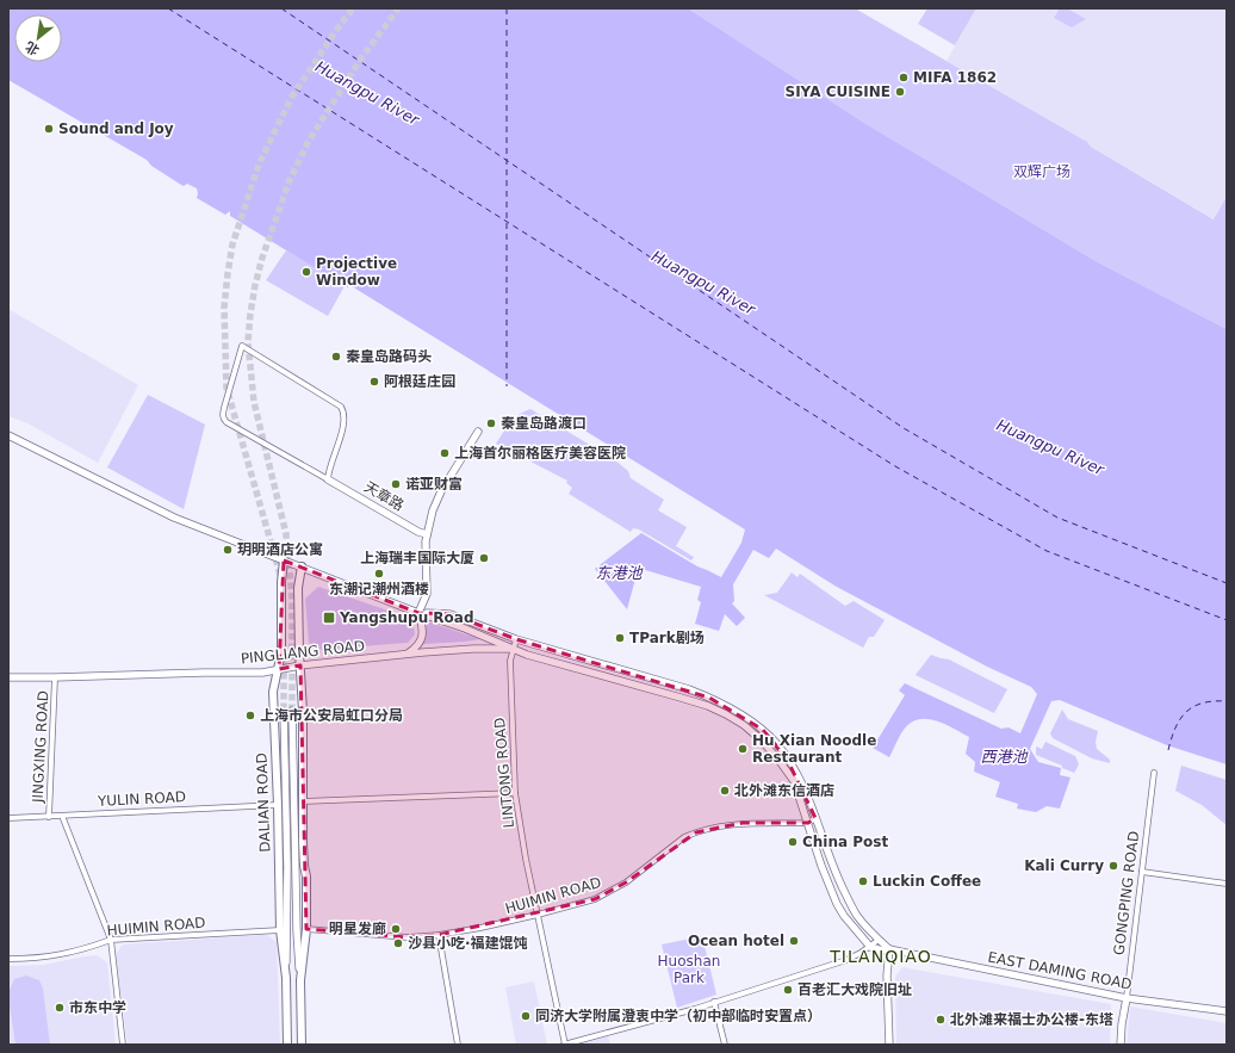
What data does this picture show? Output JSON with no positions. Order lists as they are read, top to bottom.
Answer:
{
  "streets": {
    "main road": [
      "天章路",
      "PINGLIANG ROAD",
      "DALIAN ROAD",
      "GONGPING ROAD",
      "EAST DAMING ROAD"
    ],
    "street": [
      "JINGXING ROAD",
      "LINTONG ROAD",
      "YULIN ROAD",
      "HUIMIN ROAD"
    ]
  },
  "crossings": [
    ["PINGLIANG ROAD", "JINGXING ROAD"],
    ["PINGLIANG ROAD", "LINTONG ROAD"],
    ["PINGLIANG ROAD", "DALIAN ROAD"],
    ["JINGXING ROAD", "YULIN ROAD"],
    ["JINGXING ROAD", "HUIMIN ROAD"],
    ["LINTONG ROAD", "HUIMIN ROAD"],
    ["YULIN ROAD", "DALIAN ROAD"],
    ["DALIAN ROAD", "HUIMIN ROAD"],
    ["GONGPING ROAD", "EAST DAMING ROAD"]
  ],
  "districts": ["TILANQIAO"],
  "water": ["Huangpu River", "东港池", "西港池"],
  "parks": ["双辉广场", "Huoshan Park"],
  "places": {
    "other": [
      "MIFA 1862",
      "SIYA CUISINE",
      "Sound and Joy",
      "Projective Window",
      "秦皇岛路码头",
      "阿根廷庄园",
      "秦皇岛路渡口",
      "上海首尔丽格医疗美容医院",
      "诺亚财富",
      "玥明酒店公寓",
      "上海瑞丰国际大厦",
      "东潮记潮州酒楼",
      "TPark剧场",
      "上海市公安局虹口分局",
      "Hu Xian Noodle Restaurant",
      "北外滩东信酒店",
      "China Post",
      "Kali Curry",
      "Luckin Coffee",
      "明星发廊",
      "Ocean hotel",
      "沙县小吃·福建馄饨",
      "百老汇大戏院旧址",
      "市东中学",
      "同济大学附属澄衷中学（初中部临时安置点）",
      "北外滩来福士办公楼-东塔"
    ],
    "transit": ["Yangshupu Road"]
  },
  "north": "bottom left"
}
